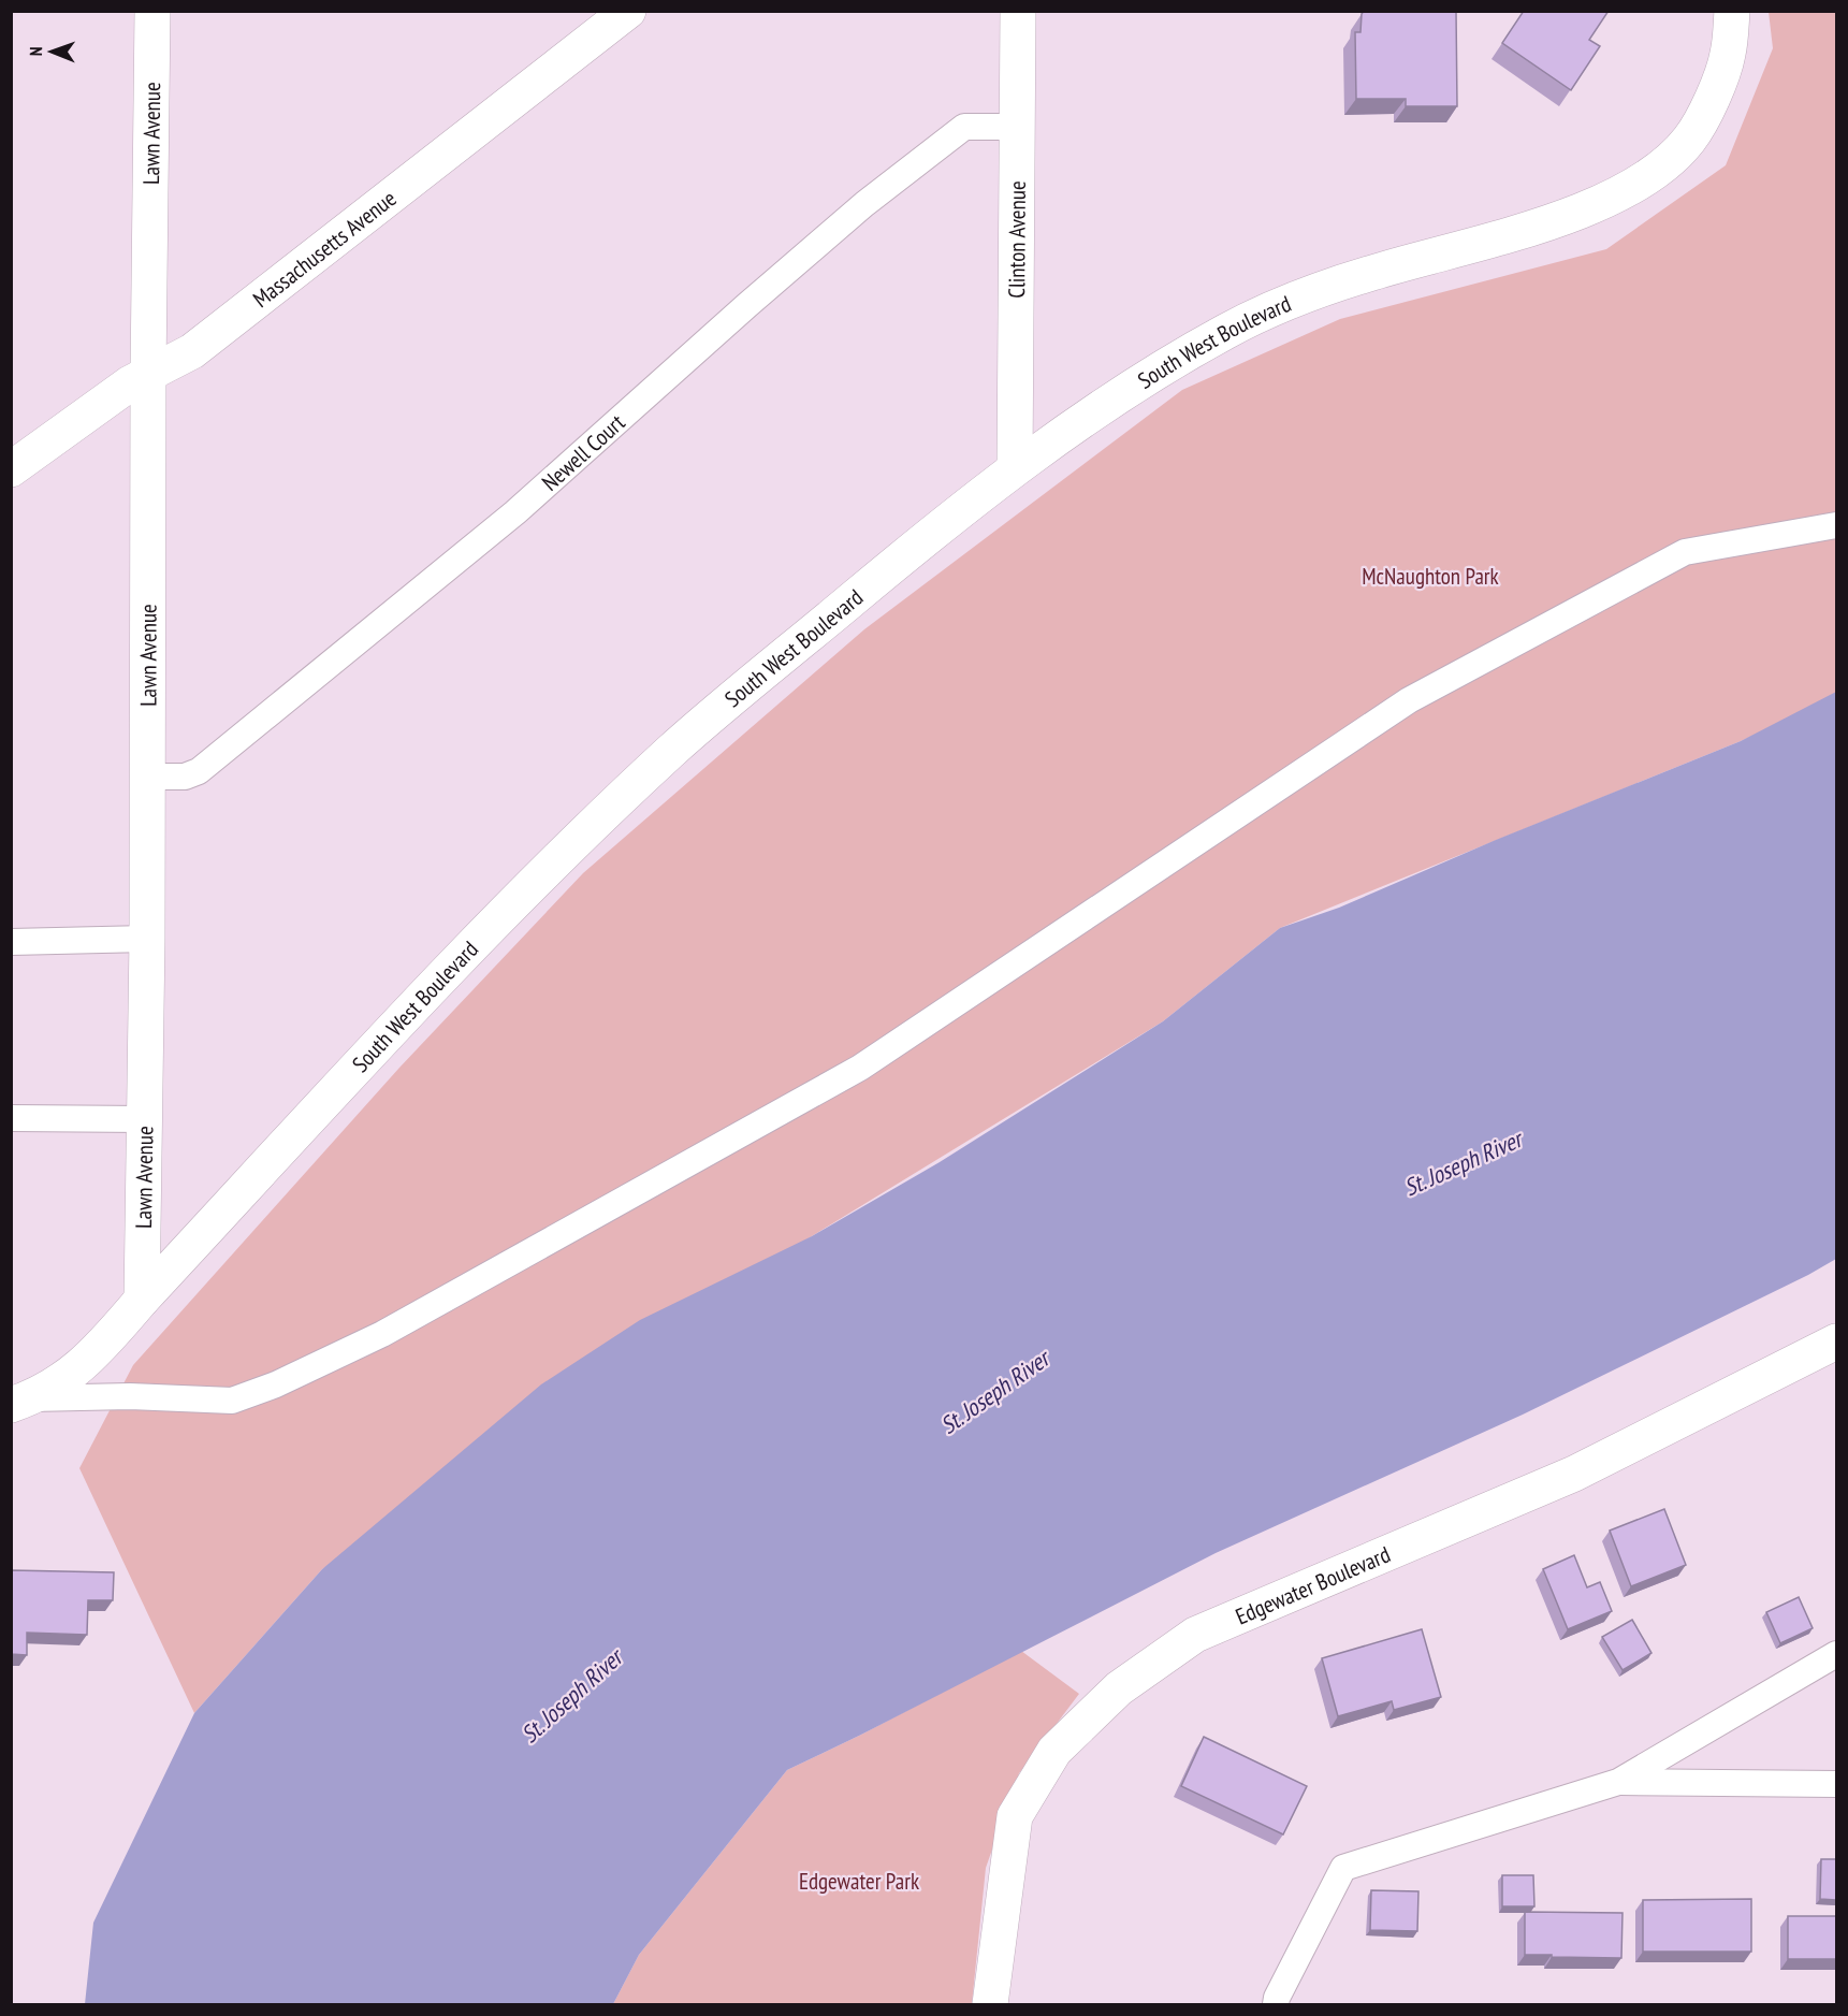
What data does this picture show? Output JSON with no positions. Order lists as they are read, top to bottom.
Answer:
{
  "streets": {
    "street": [
      "Lawn Avenue",
      "Clinton Avenue",
      "Massachusetts Avenue",
      "South West Boulevard",
      "Edgewater Boulevard"
    ],
    "lane": ["Newell Court"]
  },
  "crossings": [
    ["Lawn Avenue", "Massachusetts Avenue"],
    ["Lawn Avenue", "South West Boulevard"],
    ["Lawn Avenue", "Newell Court"],
    ["Clinton Avenue", "South West Boulevard"],
    ["Clinton Avenue", "Newell Court"]
  ],
  "water": ["St. Joseph River"],
  "parks": ["McNaughton Park", "Edgewater Park"],
  "north": "left"
}
